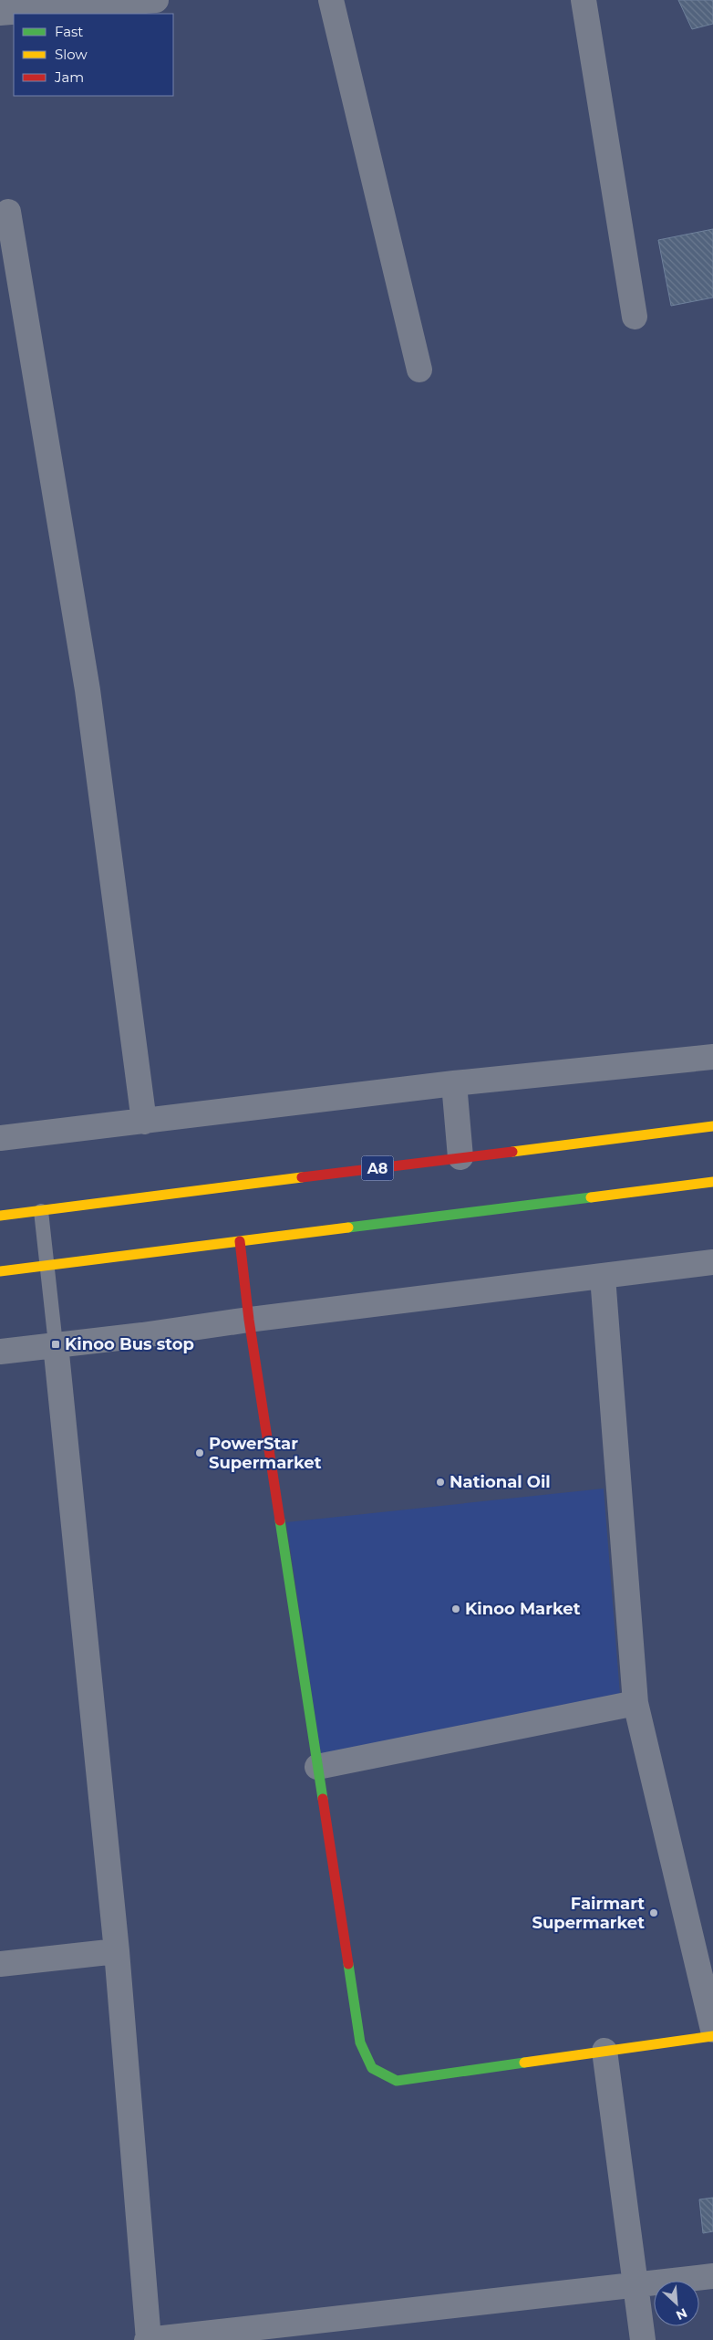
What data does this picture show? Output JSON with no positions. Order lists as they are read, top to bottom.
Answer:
{
  "streets": {
    "main road": ["A8"]
  },
  "places": {
    "transit": ["Kinoo Bus stop"],
    "other": [
      "PowerStar Supermarket",
      "National Oil",
      "Kinoo Market",
      "Fairmart Supermarket"
    ]
  },
  "legend": ["Fast", "Slow", "Jam"],
  "north": "bottom right"
}
